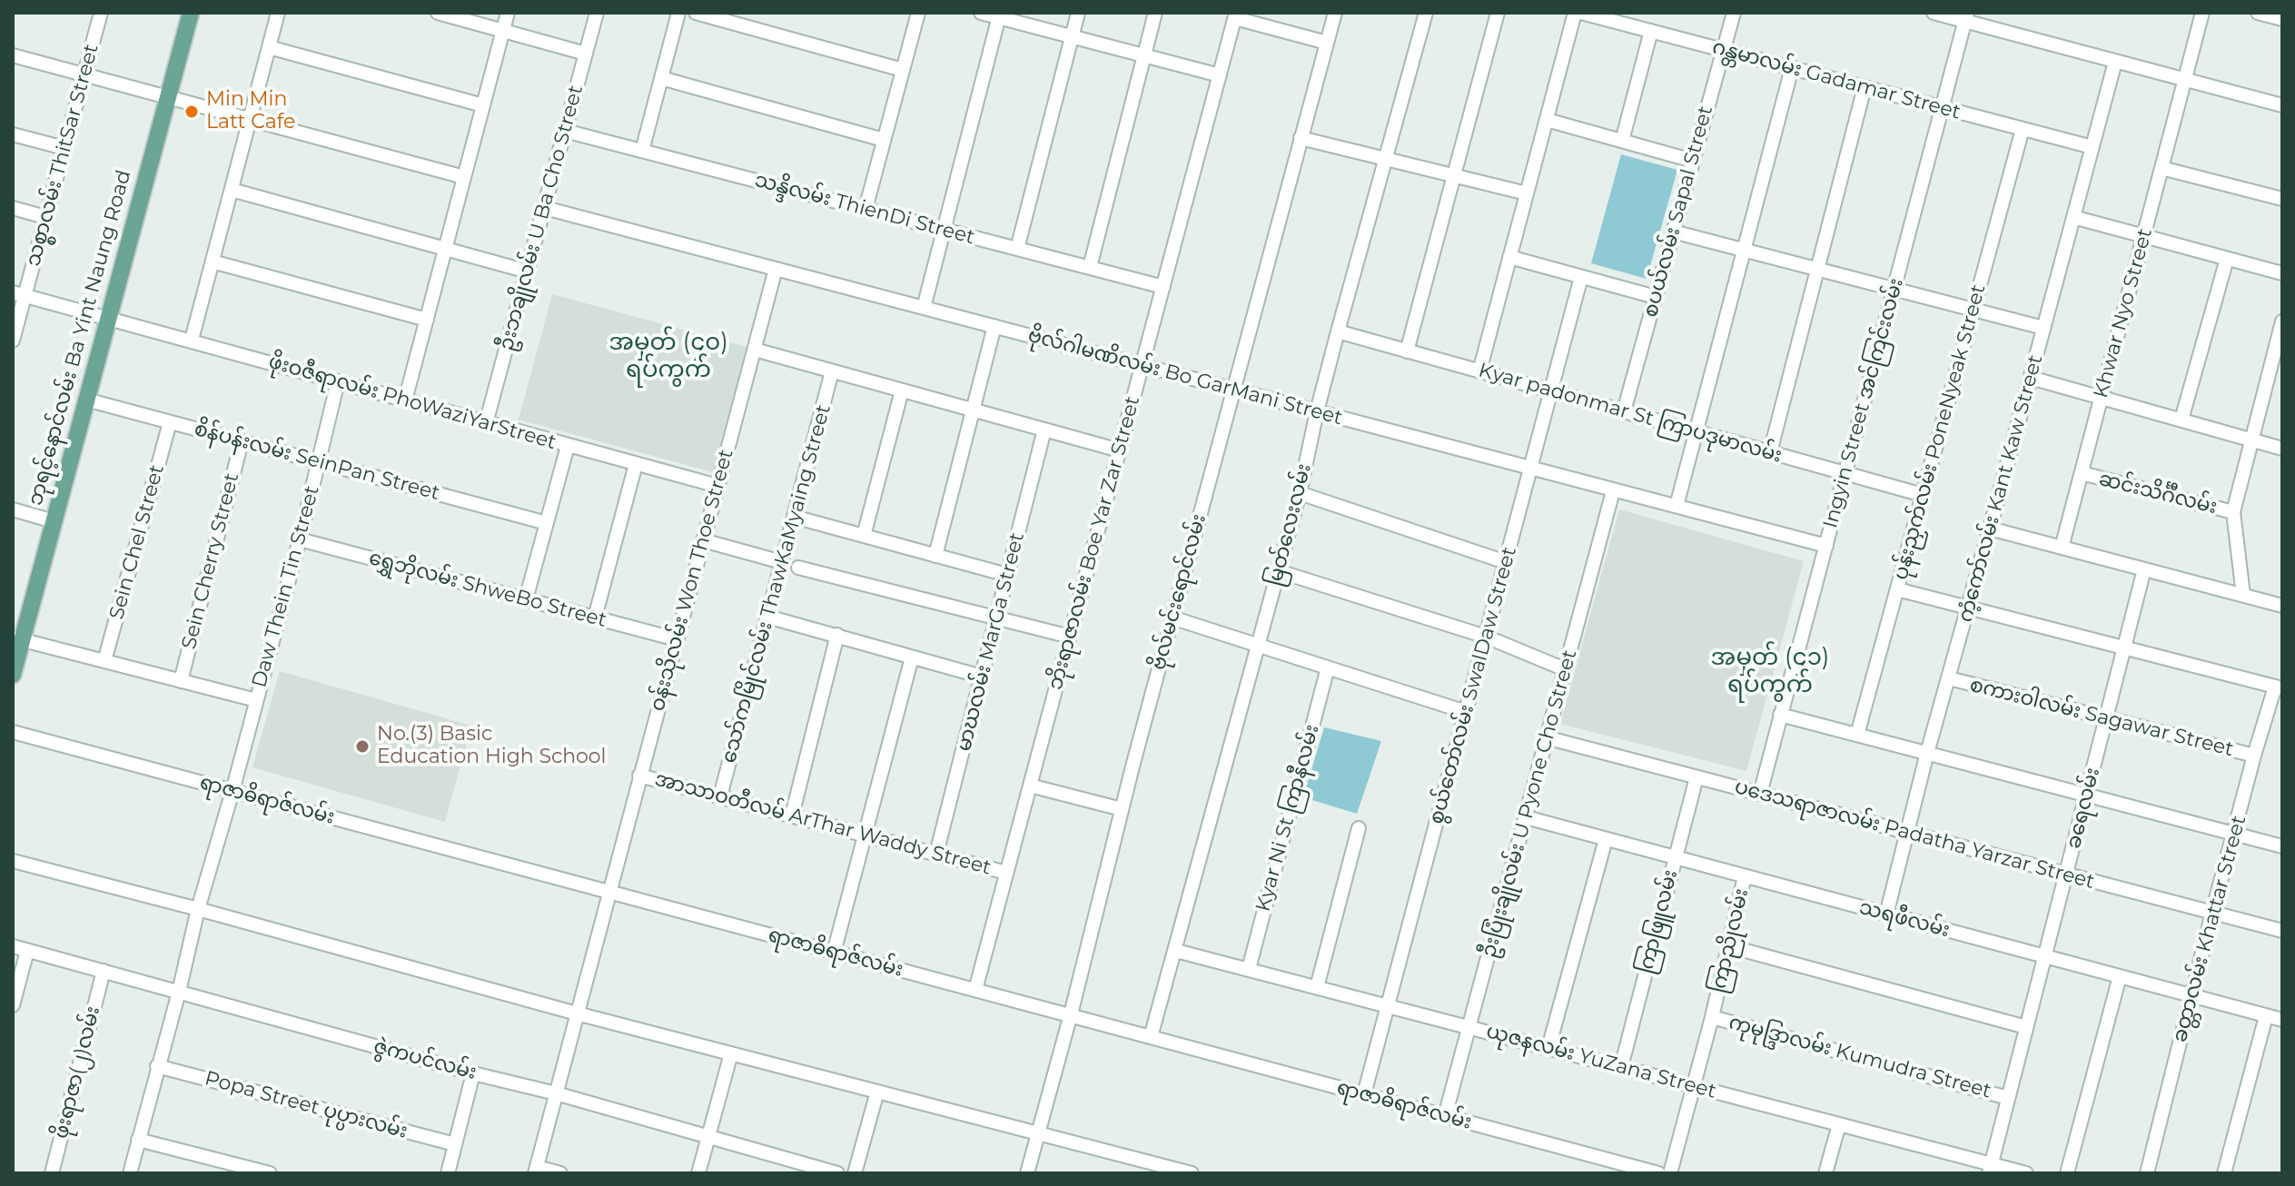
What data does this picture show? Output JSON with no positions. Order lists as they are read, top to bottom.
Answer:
{
  "streets": {
    "main road": ["ဘုရင့်နောင်လမ်း Ba Yint Naung Road"],
    "street": [
      "ဂန္တမာလမ်း Gadamar Street",
      "သစ္စာလမ်း ThitSar Street",
      "သန္ဒိလမ်း ThienDi Street",
      "စပယ်လမ်း Sapal Street",
      "ဦးဘချိုလမ်း U Ba Cho Street",
      "Khwar Nyo Street",
      "ဗိုလ်ဂါမဏိလမ်း Bo GarMani Street",
      "ဖိုးဝဇီရာလမ်း PhoWaziYarStreet",
      "Ingyin Street အင်ကြင်းလမ်း",
      "Kyar padonmar St ကြာပဒုမာလမ်း",
      "ပုန်းညှက်လမ်း PoneNyeak Street",
      "စိန်ပန်းလမ်း SeinPan Street",
      "ကံ့ကော်လမ်း Kant Kaw Street",
      "ဆင်းသိင်္ဂီလမ်း",
      "မြတ်လေးလမ်း",
      "Sein Chel Street",
      "ဘိုးရာဇာလမ်း Boe Yar Zar Street",
      "Sein Cherry Street",
      "ဝန်းသိုလမ်း Won Thoe Street",
      "သော်ကမြိုင်လမ်း ThawKaMyaing Street",
      "Daw Thein Tin Street",
      "ရွှေဘိုလမ်း ShweBo Street",
      "ဗိုလ်မင်းရောင်လမ်း",
      "မာဃလမ်း MarGa Street",
      "စွယ်တော်လမ်း SwalDaw Street",
      "စကားဝါလမ်း Sagawar Street",
      "ရာဇာဓိရာဇ်လမ်း",
      "ဦးပြုံးချိုလမ်း U Pyone Cho Street",
      "ခရေလမ်း",
      "Kyar Ni St ကြာနီလမ်း",
      "အာသာဝတီလမ် ArThar Waddy Street",
      "ပဒေသရာဇာလမ်း Padatha Yarzar Street",
      "သရဖီလမ်း",
      "ကြာဖြူလမ်း",
      "ခတ္တာလမ်း Khattar Street",
      "ကြာညိုလမ်း",
      "ကုမုဒ္ဒြာလမ်း Kumudra Street",
      "ဇွဲကပင်လမ်း",
      "ယုဇနလမ်း YuZana Street",
      "ဖိုးရာဇာ(၂)လမ်း",
      "Popa Street ပုပ္ပားလမ်း"
    ]
  },
  "crossings": [
    ["ဂန္တမာလမ်း Gadamar Street", "စပယ်လမ်း Sapal Street"],
    ["ဂန္တမာလမ်း Gadamar Street", "Ingyin Street အင်ကြင်းလမ်း"],
    ["ဂန္တမာလမ်း Gadamar Street", "ပုန်းညှက်လမ်း PoneNyeak Street"],
    ["ဂန္တမာလမ်း Gadamar Street", "ကံ့ကော်လမ်း Kant Kaw Street"],
    ["သစ္စာလမ်း ThitSar Street", "ဖိုးဝဇီရာလမ်း PhoWaziYarStreet"],
    ["သန္ဒိလမ်း ThienDi Street", "ဦးဘချိုလမ်း U Ba Cho Street"],
    ["သန္ဒိလမ်း ThienDi Street", "ဘိုးရာဇာလမ်း Boe Yar Zar Street"],
    ["စပယ်လမ်း Sapal Street", "Kyar padonmar St ကြာပဒုမာလမ်း"],
    ["ဦးဘချိုလမ်း U Ba Cho Street", "ဗိုလ်ဂါမဏိလမ်း Bo GarMani Street"],
    ["ဦးဘချိုလမ်း U Ba Cho Street", "ဖိုးဝဇီရာလမ်း PhoWaziYarStreet"],
    ["Khwar Nyo Street", "ဆင်းသိင်္ဂီလမ်း"],
    ["ဘုရင့်နောင်လမ်း Ba Yint Naung Road", "ဖိုးဝဇီရာလမ်း PhoWaziYarStreet"],
    ["ဘုရင့်နောင်လမ်း Ba Yint Naung Road", "စိန်ပန်းလမ်း SeinPan Street"],
    ["ဗိုလ်ဂါမဏိလမ်း Bo GarMani Street", "Ingyin Street အင်ကြင်းလမ်း"],
    ["ဗိုလ်ဂါမဏိလမ်း Bo GarMani Street", "မြတ်လေးလမ်း"],
    ["ဗိုလ်ဂါမဏိလမ်း Bo GarMani Street", "ဘိုးရာဇာလမ်း Boe Yar Zar Street"],
    ["ဗိုလ်ဂါမဏိလမ်း Bo GarMani Street", "ဝန်းသိုလမ်း Won Thoe Street"],
    ["ဗိုလ်ဂါမဏိလမ်း Bo GarMani Street", "ဗိုလ်မင်းရောင်လမ်း"],
    ["ဗိုလ်ဂါမဏိလမ်း Bo GarMani Street", "စွယ်တော်လမ်း SwalDaw Street"],
    ["ဗိုလ်ဂါမဏိလမ်း Bo GarMani Street", "ဦးပြုံးချိုလမ်း U Pyone Cho Street"],
    ["ဖိုးဝဇီရာလမ်း PhoWaziYarStreet", "ဝန်းသိုလမ်း Won Thoe Street"],
    ["ဖိုးဝဇီရာလမ်း PhoWaziYarStreet", "Daw Thein Tin Street"],
    ["Ingyin Street အင်ကြင်းလမ်း", "Kyar padonmar St ကြာပဒုမာလမ်း"],
    ["Ingyin Street အင်ကြင်းလမ်း", "ပဒေသရာဇာလမ်း Padatha Yarzar Street"],
    ["Kyar padonmar St ကြာပဒုမာလမ်း", "ပုန်းညှက်လမ်း PoneNyeak Street"],
    ["Kyar padonmar St ကြာပဒုမာလမ်း", "မြတ်လေးလမ်း"],
    ["Kyar padonmar St ကြာပဒုမာလမ်း", "စွယ်တော်လမ်း SwalDaw Street"],
    ["စိန်ပန်းလမ်း SeinPan Street", "Sein Chel Street"],
    ["စိန်ပန်းလမ်း SeinPan Street", "Sein Cherry Street"],
    ["စိန်ပန်းလမ်း SeinPan Street", "Daw Thein Tin Street"],
    ["ကံ့ကော်လမ်း Kant Kaw Street", "စကားဝါလမ်း Sagawar Street"],
    ["ကံ့ကော်လမ်း Kant Kaw Street", "ပဒေသရာဇာလမ်း Padatha Yarzar Street"],
    ["ကံ့ကော်လမ်း Kant Kaw Street", "သရဖီလမ်း"],
    ["မြတ်လေးလမ်း", "ရာဇာဓိရာဇ်လမ်း"],
    ["မြတ်လေးလမ်း", "ယုဇနလမ်း YuZana Street"],
    ["ဘိုးရာဇာလမ်း Boe Yar Zar Street", "ရာဇာဓိရာဇ်လမ်း"],
    ["ဘိုးရာဇာလမ်း Boe Yar Zar Street", "အာသာဝတီလမ် ArThar Waddy Street"],
    ["ဝန်းသိုလမ်း Won Thoe Street", "ရွှေဘိုလမ်း ShweBo Street"],
    ["ဝန်းသိုလမ်း Won Thoe Street", "ရာဇာဓိရာဇ်လမ်း"],
    ["ဝန်းသိုလမ်း Won Thoe Street", "အာသာဝတီလမ် ArThar Waddy Street"],
    ["ဝန်းသိုလမ်း Won Thoe Street", "ဇွဲကပင်လမ်း"],
    ["သော်ကမြိုင်လမ်း ThawKaMyaing Street", "အာသာဝတီလမ် ArThar Waddy Street"],
    ["Daw Thein Tin Street", "ရွှေဘိုလမ်း ShweBo Street"],
    ["Daw Thein Tin Street", "ရာဇာဓိရာဇ်လမ်း"],
    ["Daw Thein Tin Street", "ဇွဲကပင်လမ်း"],
    ["Daw Thein Tin Street", "Popa Street ပုပ္ပားလမ်း"],
    ["ဗိုလ်မင်းရောင်လမ်း", "ရာဇာဓိရာဇ်လမ်း"],
    ["မာဃလမ်း MarGa Street", "အာသာဝတီလမ် ArThar Waddy Street"],
    ["စွယ်တော်လမ်း SwalDaw Street", "ရာဇာဓိရာဇ်လမ်း"],
    ["စွယ်တော်လမ်း SwalDaw Street", "ယုဇနလမ်း YuZana Street"],
    ["စကားဝါလမ်း Sagawar Street", "ခရေလမ်း"],
    ["စကားဝါလမ်း Sagawar Street", "ခတ္တာလမ်း Khattar Street"],
    ["ရာဇာဓိရာဇ်လမ်း", "ဦးပြုံးချိုလမ်း U Pyone Cho Street"],
    ["ဦးပြုံးချိုလမ်း U Pyone Cho Street", "ပဒေသရာဇာလမ်း Padatha Yarzar Street"],
    ["ဦးပြုံးချိုလမ်း U Pyone Cho Street", "သရဖီလမ်း"],
    ["ဦးပြုံးချိုလမ်း U Pyone Cho Street", "ယုဇနလမ်း YuZana Street"],
    ["ခရေလမ်း", "ပဒေသရာဇာလမ်း Padatha Yarzar Street"],
    ["ခရေလမ်း", "သရဖီလမ်း"],
    ["ခရေလမ်း", "ကုမုဒ္ဒြာလမ်း Kumudra Street"],
    ["ခရေလမ်း", "ယုဇနလမ်း YuZana Street"],
    ["Kyar Ni St ကြာနီလမ်း", "ယုဇနလမ်း YuZana Street"],
    ["ပဒေသရာဇာလမ်း Padatha Yarzar Street", "ကြာဖြူလမ်း"],
    ["ပဒေသရာဇာလမ်း Padatha Yarzar Street", "ခတ္တာလမ်း Khattar Street"],
    ["သရဖီလမ်း", "ကြာဖြူလမ်း"],
    ["သရဖီလမ်း", "ခတ္တာလမ်း Khattar Street"],
    ["သရဖီလမ်း", "ကြာညိုလမ်း"],
    ["ကြာဖြူလမ်း", "ယုဇနလမ်း YuZana Street"],
    ["ကြာညိုလမ်း", "ကုမုဒ္ဒြာလမ်း Kumudra Street"],
    ["ကြာညိုလမ်း", "ယုဇနလမ်း YuZana Street"],
    ["ဇွဲကပင်လမ်း", "ဖိုးရာဇာ(၂)လမ်း"]
  ],
  "districts": ["အမှတ် (၄၀) ရပ်ကွက်", "အမှတ် (၄၁) ရပ်ကွက်"],
  "places": ["Min Min Latt Cafe", "No.(3) Basic Education High School"]
}
